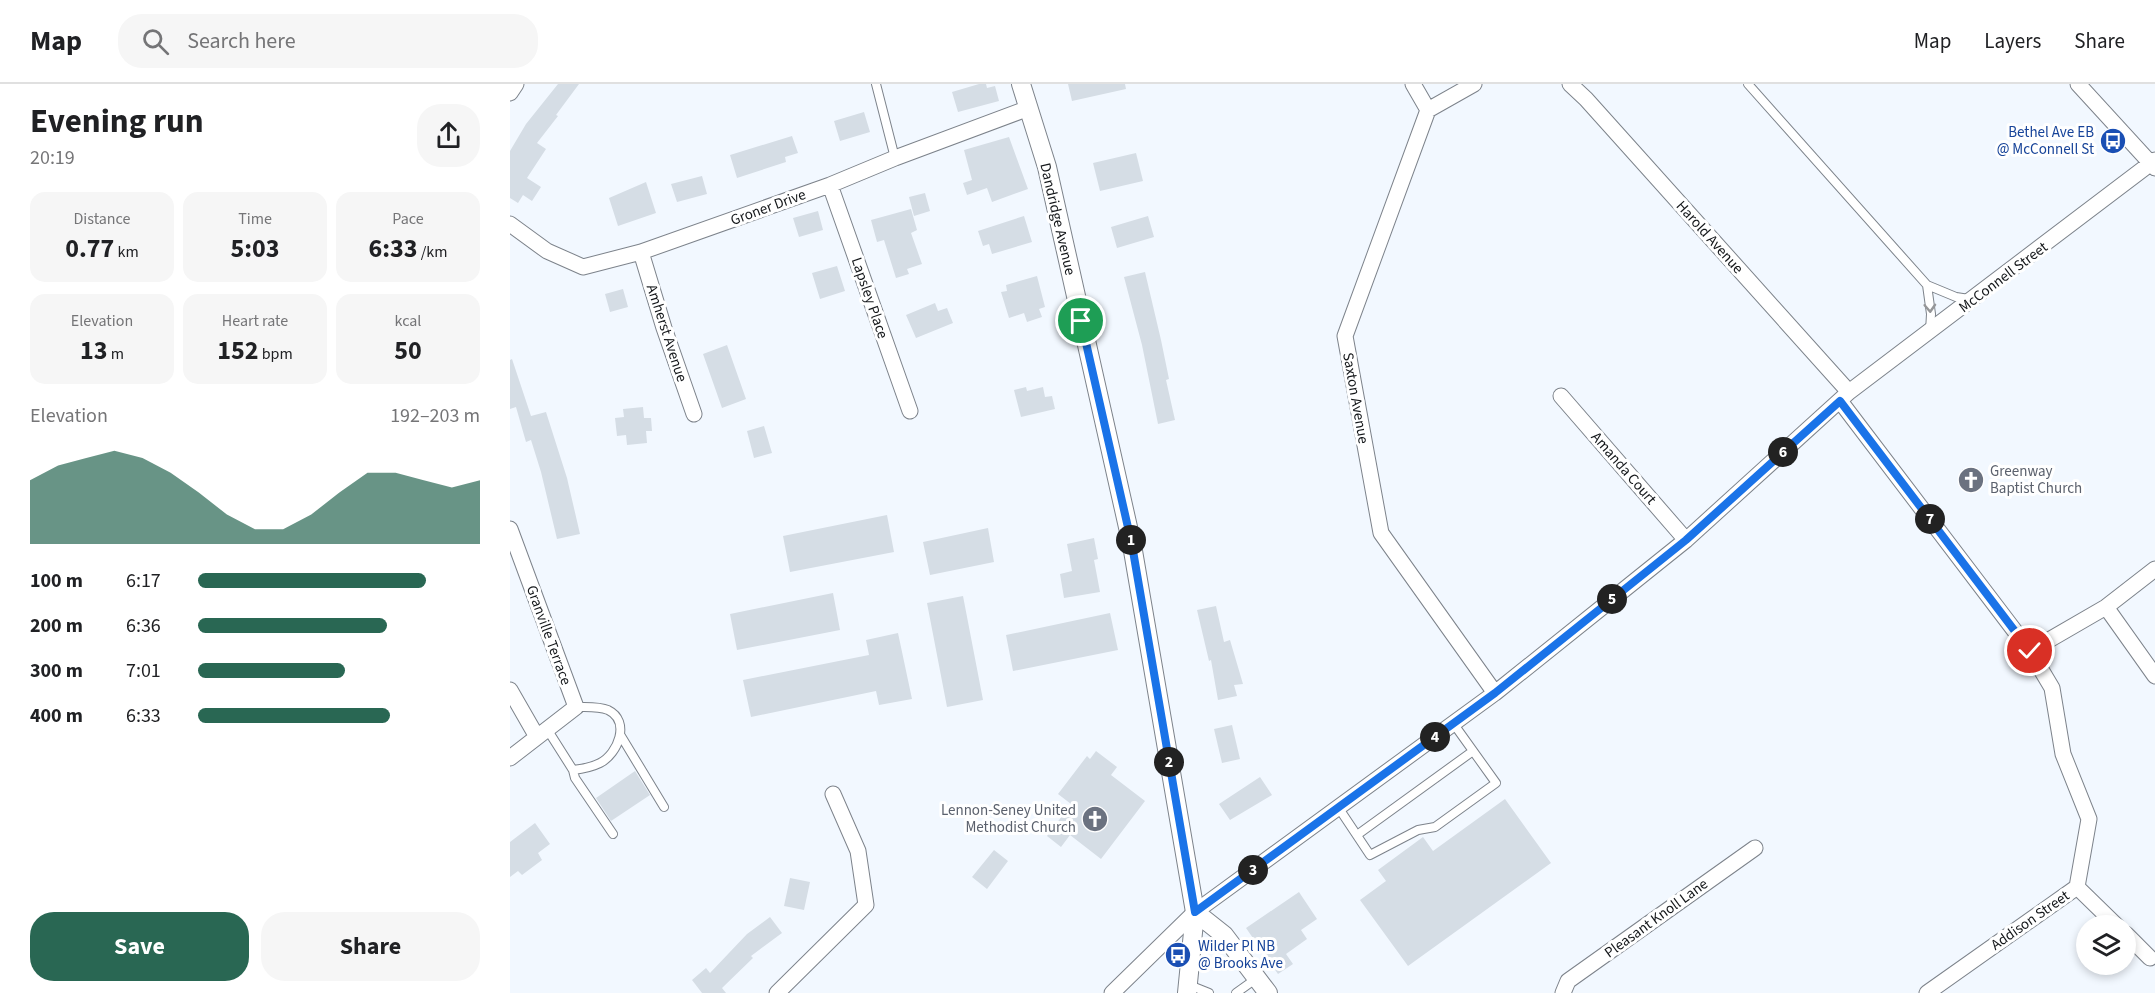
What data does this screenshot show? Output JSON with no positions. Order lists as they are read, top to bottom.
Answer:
{
  "streets": {
    "street": [
      "Groner Drive",
      "Dandridge Avenue",
      "Harold Avenue",
      "McConnell Street",
      "Lapsley Place",
      "Amherst Avenue",
      "Saxton Avenue",
      "Amanda Court",
      "Granville Terrace",
      "Pleasant Knoll Lane",
      "Addison Street"
    ]
  },
  "crossings": [
    ["Groner Drive", "Dandridge Avenue"],
    ["Groner Drive", "Lapsley Place"],
    ["Groner Drive", "Amherst Avenue"],
    ["Dandridge Avenue", "McConnell Street"],
    ["Harold Avenue", "McConnell Street"],
    ["Harold Avenue", "Addison Street"],
    ["McConnell Street", "Saxton Avenue"],
    ["McConnell Street", "Amanda Court"]
  ],
  "places": {
    "bus stop": ["Bethel Ave EB @ McConnell St", "Wilder Pl NB @ Brooks Ave"],
    "church": ["Greenway Baptist Church", "Lennon-Seney United Methodist Church"]
  },
  "page": {
    "header": "Map",
    "search": "Search here",
    "nav": ["Map", "Layers", "Share"],
    "heading": ["Evening run", "20:19"],
    "stats": [
      ["Distance", "0.77 km"],
      ["Time", "5:03"],
      ["Pace", "6:33 /km"],
      ["Elevation", "13 m"],
      ["Heart rate", "152 bpm"],
      ["kcal", "50"]
    ],
    "chart": ["Elevation", "192–203 m"],
    "pins": [
      "6",
      "7",
      "1",
      "5",
      "4",
      "2",
      "3"
    ],
    "list": [
      {
        "name": "100 m",
        "note": "6:17"
      },
      {
        "name": "200 m",
        "note": "6:36"
      },
      {
        "name": "300 m",
        "note": "7:01"
      },
      {
        "name": "400 m",
        "note": "6:33"
      }
    ],
    "buttons": ["Save", "Share"]
  }
}
